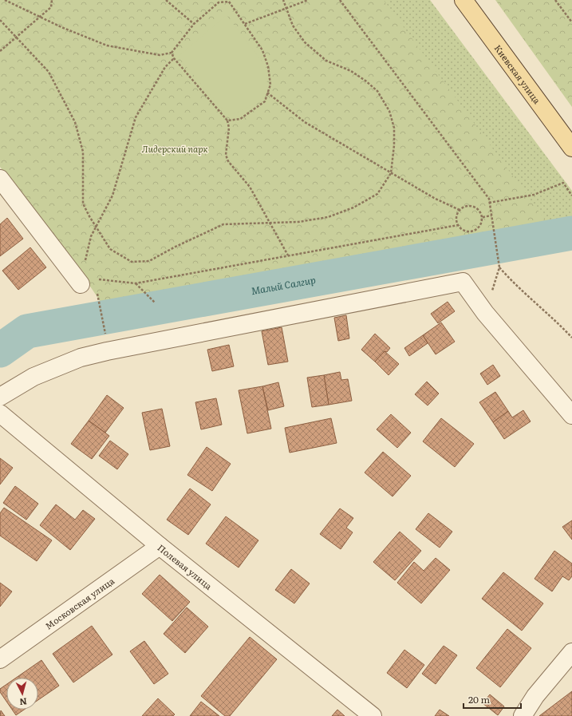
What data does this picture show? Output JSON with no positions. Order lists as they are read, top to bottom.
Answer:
{
  "streets": {
    "main road": ["Киевская улица"],
    "street": ["Полевая улица", "Московская улица"]
  },
  "crossings": [
    ["Полевая улица", "Московская улица"]
  ],
  "water": ["Малый Салгир"],
  "parks": ["Лидерский парк"],
  "scale_bar": "20 m",
  "north": "bottom"
}
